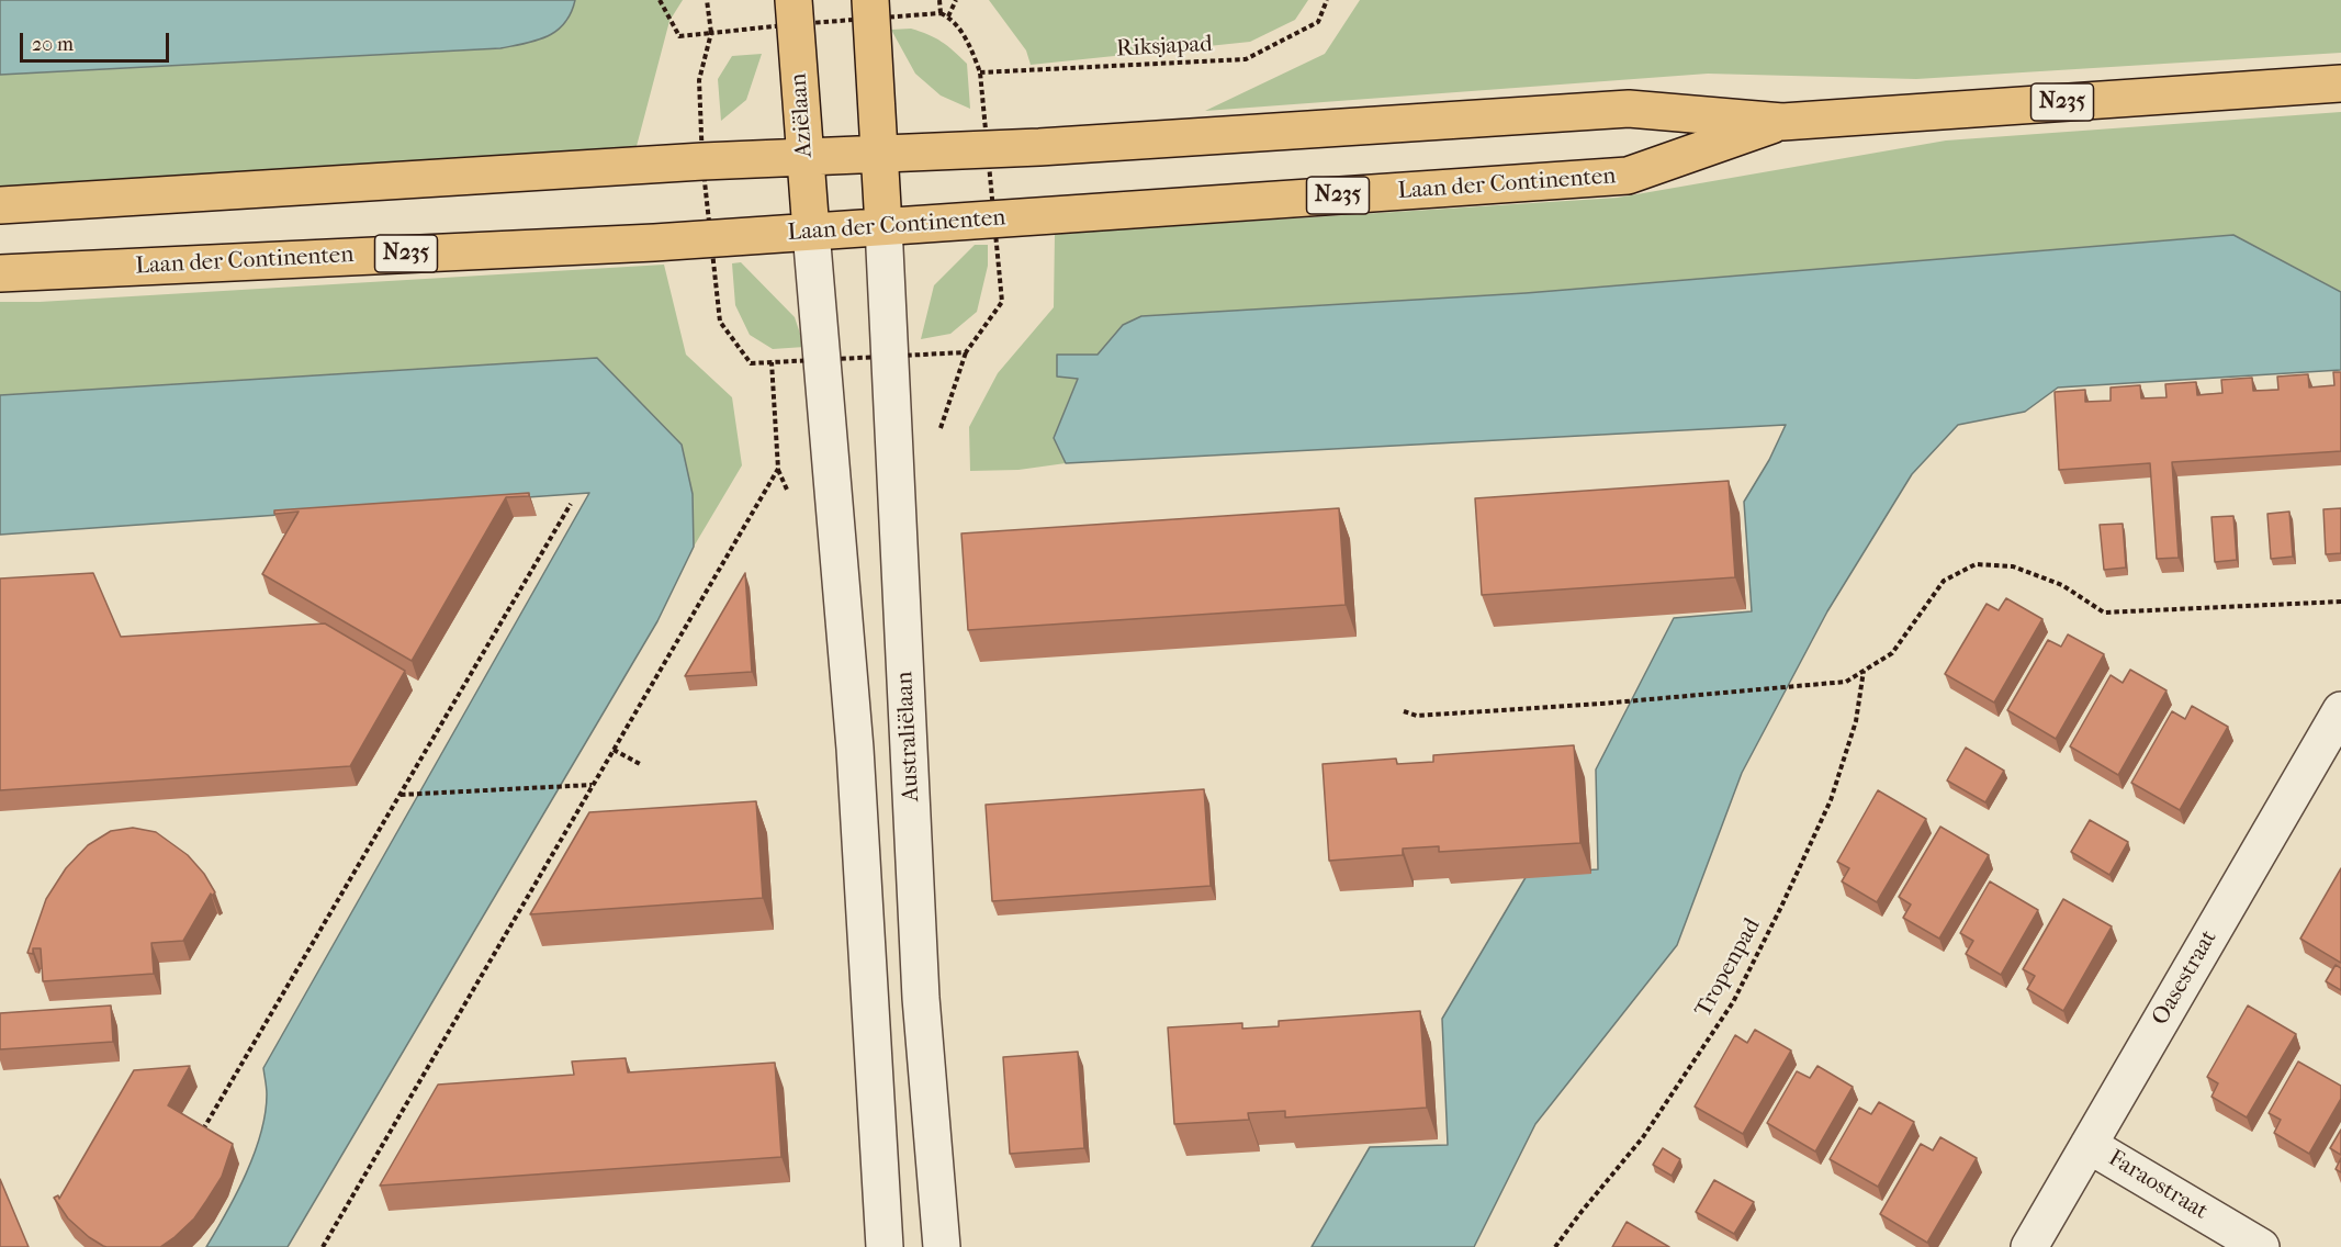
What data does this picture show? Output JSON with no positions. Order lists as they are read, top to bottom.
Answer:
{
  "streets": {
    "main road": ["N235", "Aziëlaan", "Laan der Continenten"],
    "street": ["Australiëlaan", "Oasestraat", "Faraostraat"],
    "path": ["Riksjapad", "Tropenpad"]
  },
  "crossings": [
    ["Aziëlaan", "Laan der Continenten"],
    ["Laan der Continenten", "Australiëlaan"],
    ["Oasestraat", "Faraostraat"]
  ],
  "scale_bar": "20 m"
}
